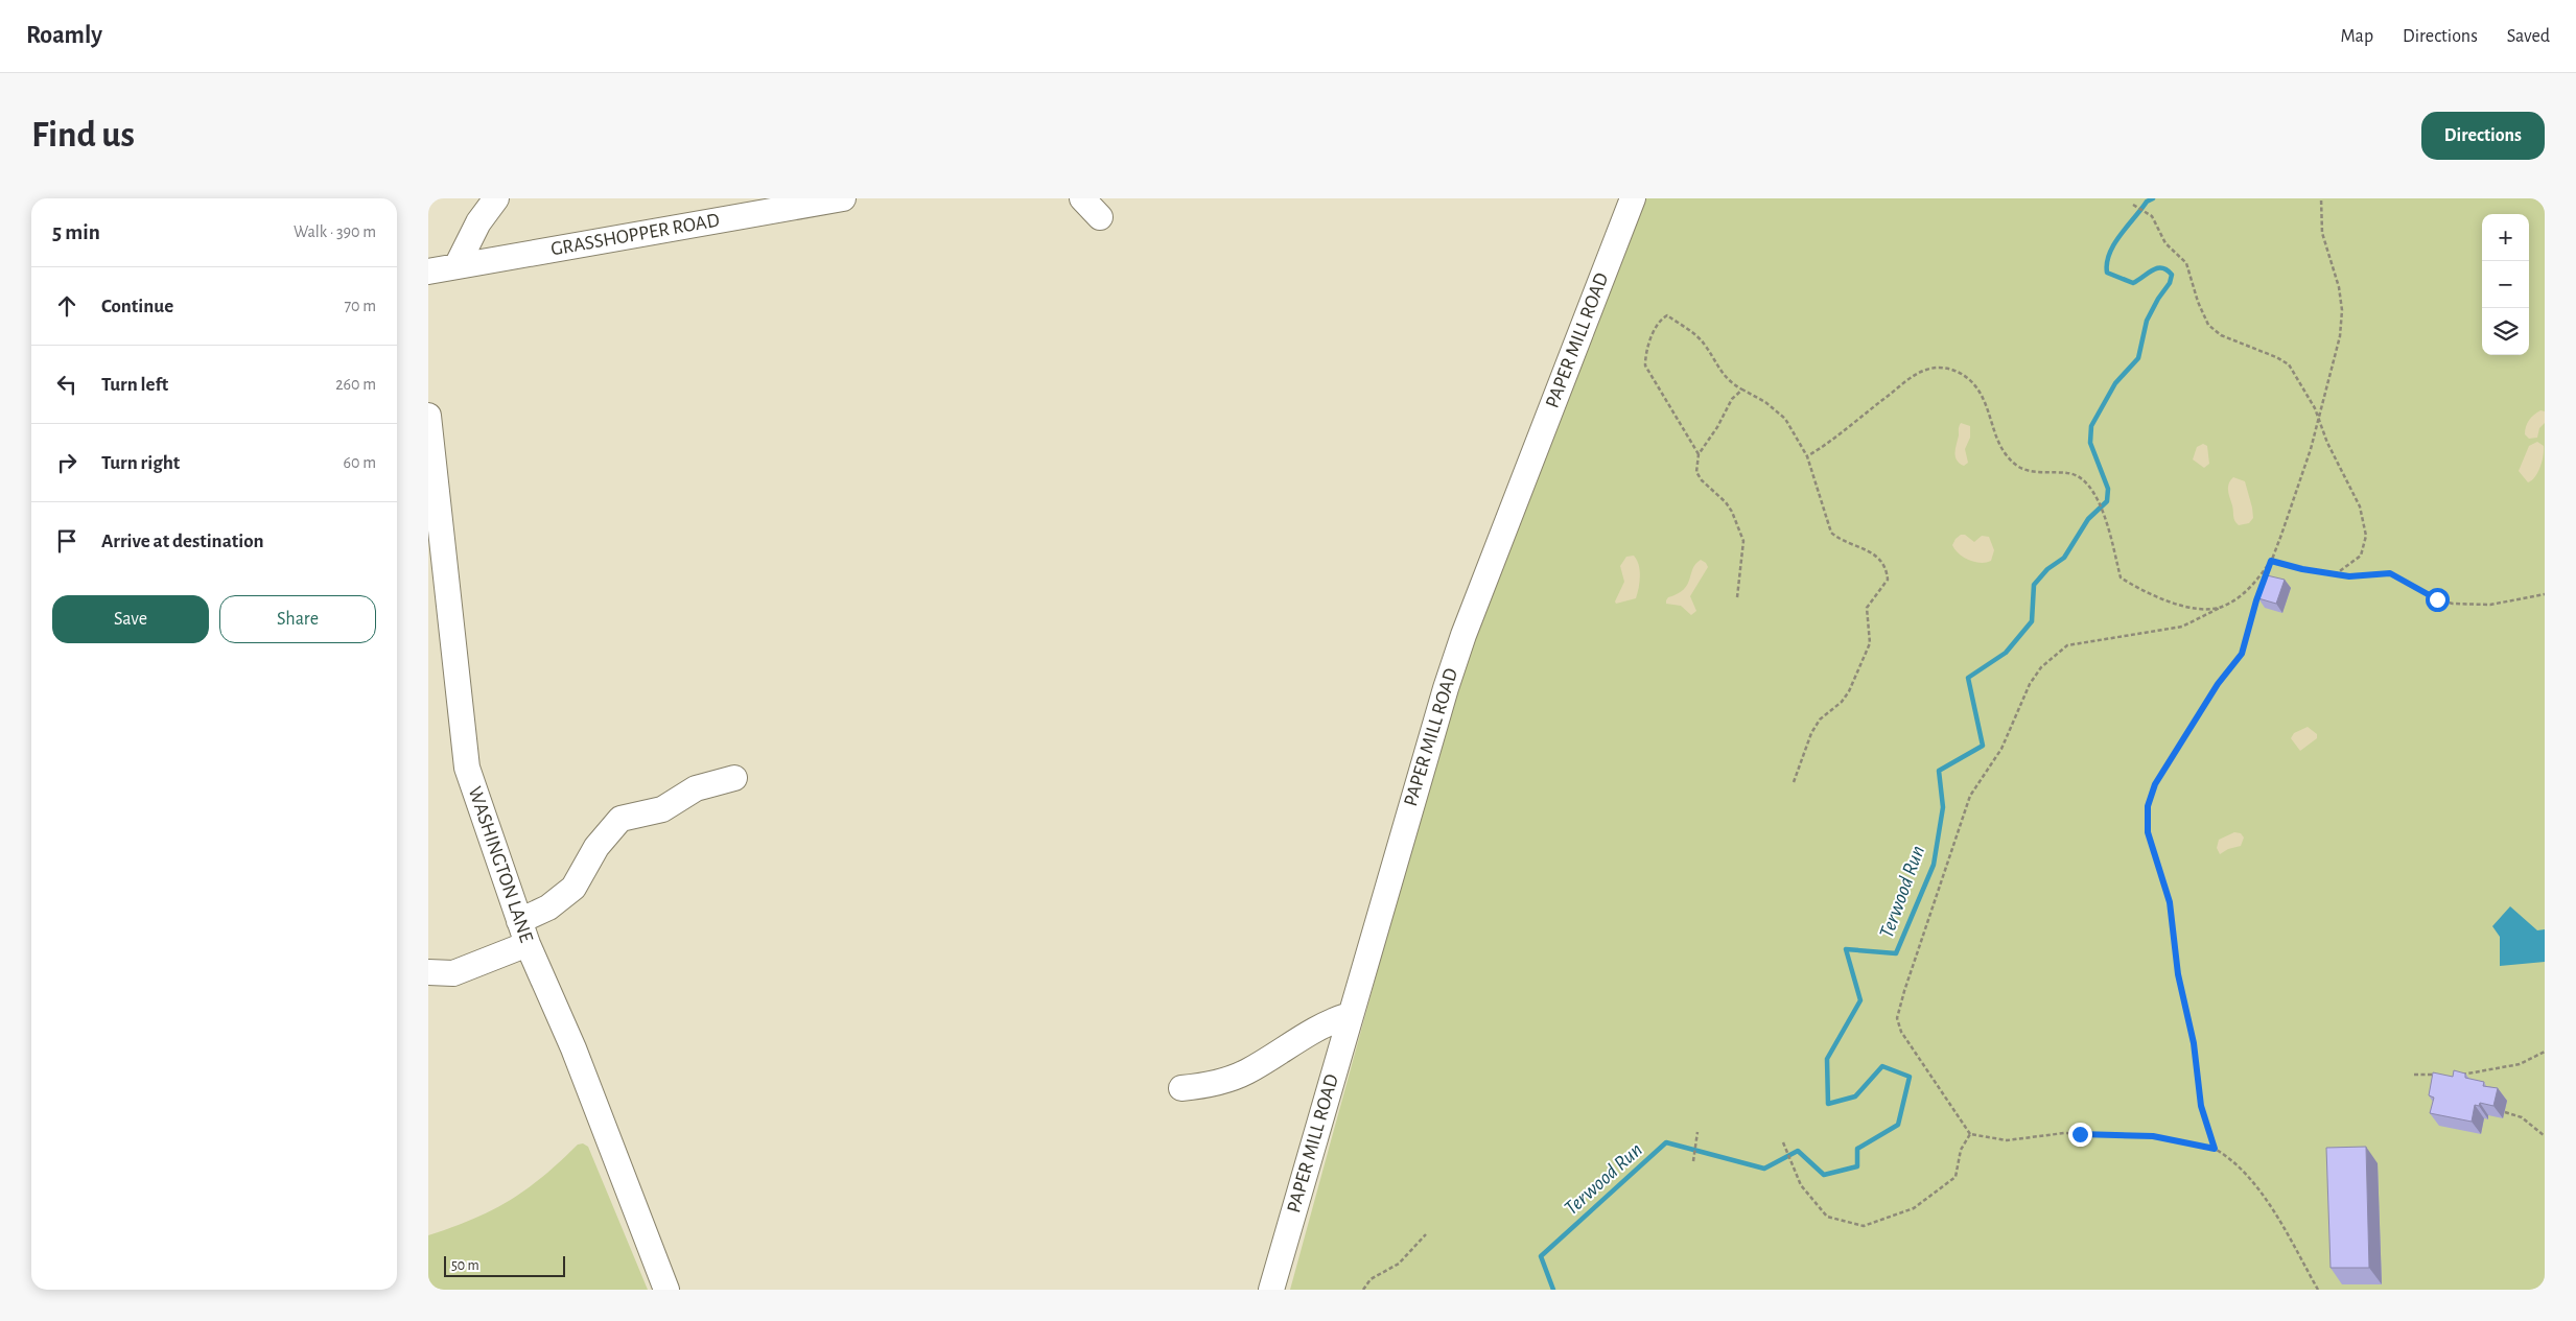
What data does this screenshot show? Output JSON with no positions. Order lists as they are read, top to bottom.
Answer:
{
  "streets": {
    "street": ["GRASSHOPPER ROAD", "PAPER MILL ROAD", "WASHINGTON LANE"]
  },
  "water": ["Terwood Run"],
  "scale_bar": "50 m",
  "page": {
    "header": "Roamly",
    "nav": ["Map", "Directions", "Saved"],
    "buttons": [
      "Directions",
      ["Save", "Share"]
    ],
    "title": "Find us",
    "heading": ["5 min", "Walk · 390 m"],
    "map_buttons": ["+", "−"],
    "list": [
      ["Continue", "70 m"],
      ["Turn left", "260 m"],
      ["Turn right", "60 m"],
      "Arrive at destination"
    ],
    "scale": "50 m"
  }
}
